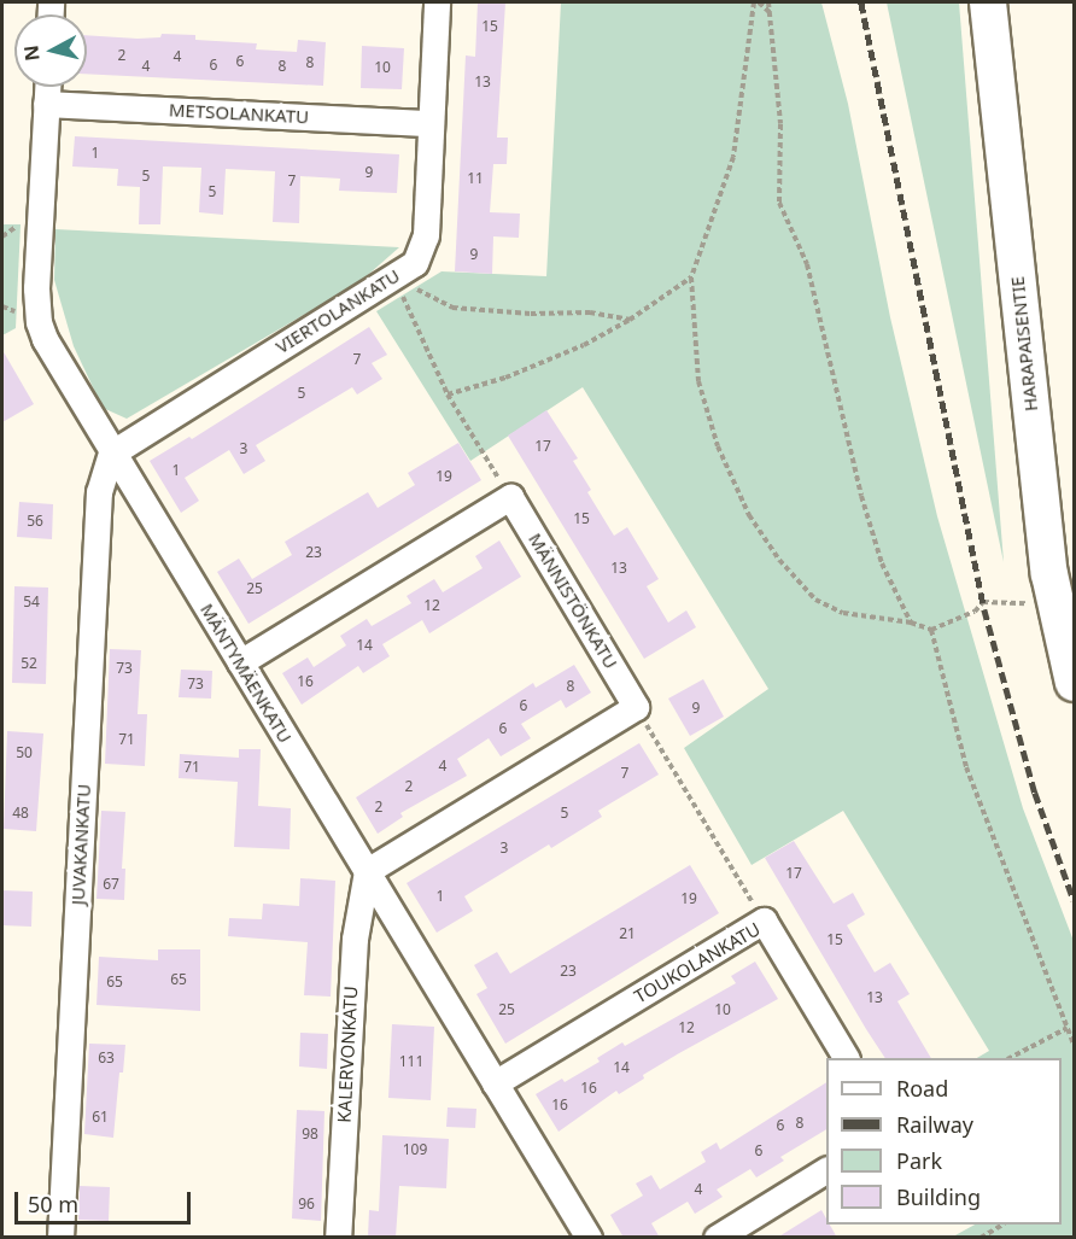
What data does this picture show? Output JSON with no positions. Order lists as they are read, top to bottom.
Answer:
{
  "streets": {
    "main road": ["HARAPAISENTIE"],
    "street": [
      "METSOLANKATU",
      "VIERTOLANKATU",
      "MÄNNISTÖNKATU",
      "MÄNTYMÄENKATU",
      "JUVAKANKATU",
      "TOUKOLANKATU",
      "KALERVONKATU"
    ]
  },
  "crossings": [
    ["METSOLANKATU", "VIERTOLANKATU"],
    ["METSOLANKATU", "MÄNTYMÄENKATU"],
    ["VIERTOLANKATU", "MÄNTYMÄENKATU"],
    ["VIERTOLANKATU", "JUVAKANKATU"],
    ["MÄNTYMÄENKATU", "JUVAKANKATU"],
    ["MÄNTYMÄENKATU", "TOUKOLANKATU"],
    ["MÄNTYMÄENKATU", "KALERVONKATU"]
  ],
  "house_numbers": [
    "15",
    "2",
    "4",
    "6",
    "8",
    "6",
    "4",
    "8",
    "10",
    "13",
    "1",
    "9",
    "5",
    "11",
    "7",
    "5",
    "9",
    "7",
    "5",
    "17",
    "3",
    "1",
    "19",
    "15",
    "56",
    "23",
    "13",
    "25",
    "54",
    "12",
    "14",
    "52",
    "73",
    "16",
    "73",
    "8",
    "6",
    "9",
    "6",
    "71",
    "50",
    "4",
    "71",
    "7",
    "2",
    "2",
    "48",
    "5",
    "3",
    "17",
    "67",
    "1",
    "19",
    "21",
    "15",
    "23",
    "65",
    "65",
    "13",
    "25",
    "10",
    "12",
    "63",
    "111",
    "14",
    "16",
    "16",
    "61",
    "8",
    "6",
    "98",
    "109",
    "6",
    "4",
    "96"
  ],
  "legend": [
    "Road",
    "Railway",
    "Park",
    "Building"
  ],
  "scale_bar": "50 m",
  "north": "left"
}
